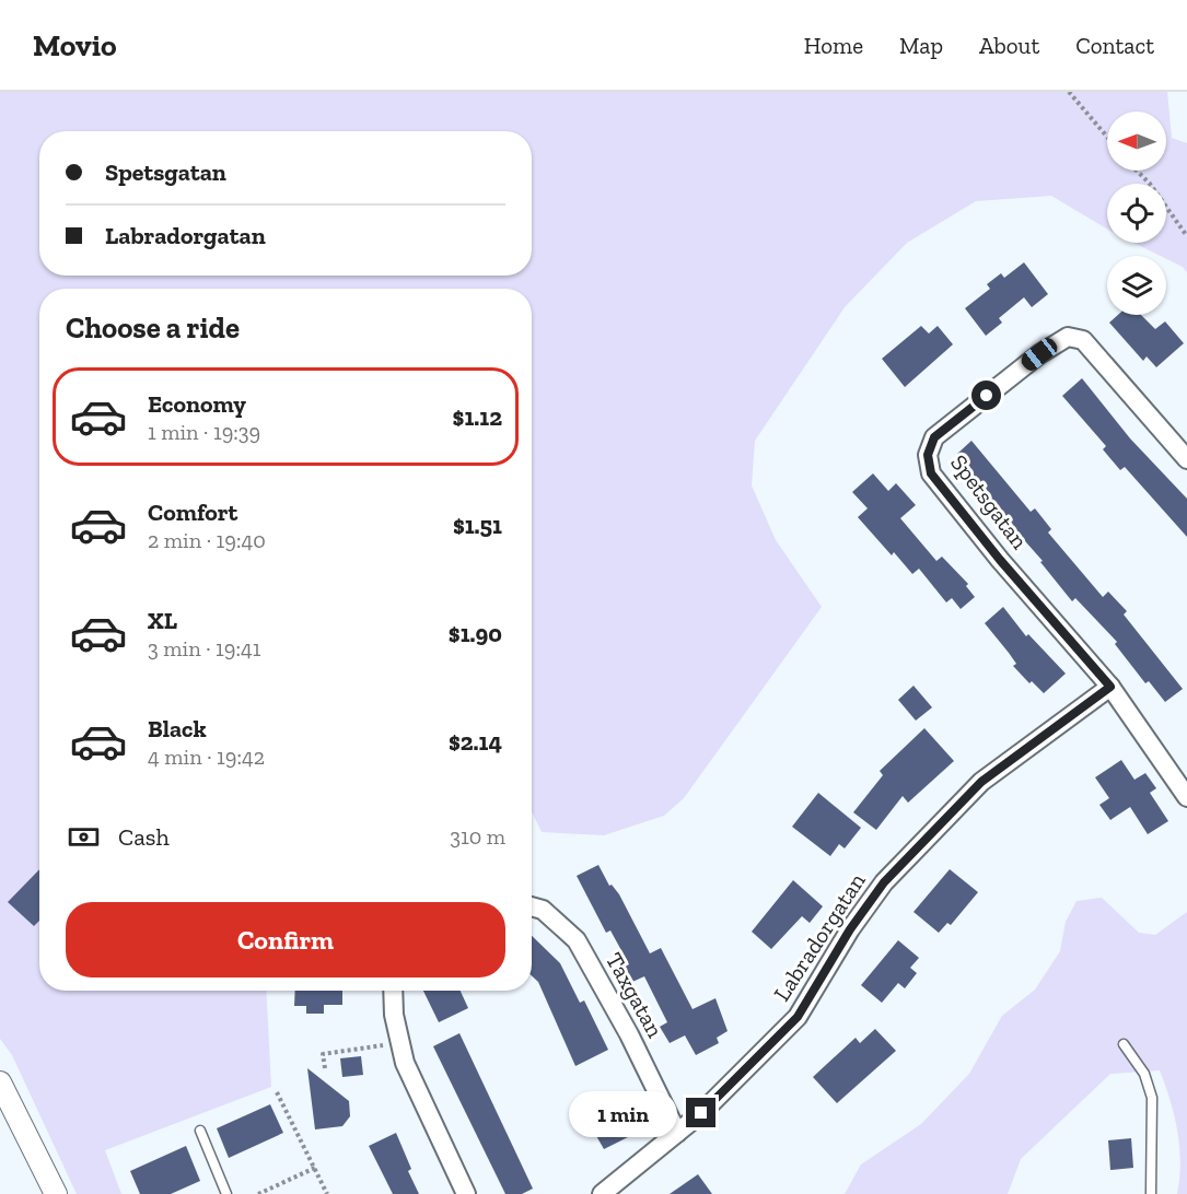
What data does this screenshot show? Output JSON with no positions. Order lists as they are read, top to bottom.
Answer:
{
  "streets": {
    "street": ["Spetsgatan", "Labradorgatan", "Taxgatan"]
  },
  "crossings": [
    ["Spetsgatan", "Labradorgatan"],
    ["Labradorgatan", "Taxgatan"]
  ],
  "north": "left",
  "page": {
    "header": "Movio",
    "nav": [
      "Home",
      "Map",
      "About",
      "Contact"
    ],
    "banner": ["Spetsgatan", "Labradorgatan"],
    "heading": "Choose a ride",
    "list": [
      {
        "name": "Economy",
        "note": "1 min · 19:39",
        "value": "$1.12"
      },
      {
        "name": "Comfort",
        "note": "2 min · 19:40",
        "value": "$1.51"
      },
      {
        "name": "XL",
        "note": "3 min · 19:41",
        "value": "$1.90"
      },
      {
        "name": "Black",
        "note": "4 min · 19:42",
        "value": "$2.14"
      }
    ],
    "pay": ["Cash", "310 m"],
    "buttons": "Confirm",
    "bubble": "1 min"
  }
}
